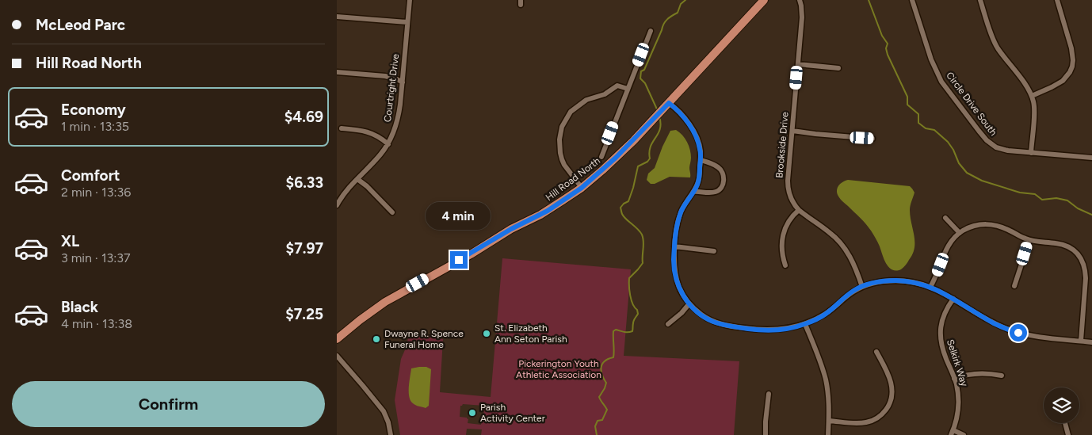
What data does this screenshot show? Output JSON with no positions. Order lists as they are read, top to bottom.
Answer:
{
  "streets": {
    "main road": ["Hill Road North"],
    "street": [
      "Courtright Drive",
      "Circle Drive South",
      "Brookside Drive",
      "Selkirk Way"
    ]
  },
  "parks": ["Pickerington Youth Athletic Association"],
  "places": ["St. Elizabeth Ann Seton Parish", "Dwayne R. Spence Funeral Home", "Parish Activity Center"],
  "page": {
    "banner": ["McLeod Parc", "Hill Road North"],
    "list": [
      {
        "name": "Economy",
        "note": "1 min · 13:35",
        "value": "$4.69"
      },
      {
        "name": "Comfort",
        "note": "2 min · 13:36",
        "value": "$6.33"
      },
      {
        "name": "XL",
        "note": "3 min · 13:37",
        "value": "$7.97"
      },
      {
        "name": "Black",
        "note": "4 min · 13:38",
        "value": "$7.25"
      }
    ],
    "bubble": "4 min",
    "buttons": "Confirm"
  }
}
